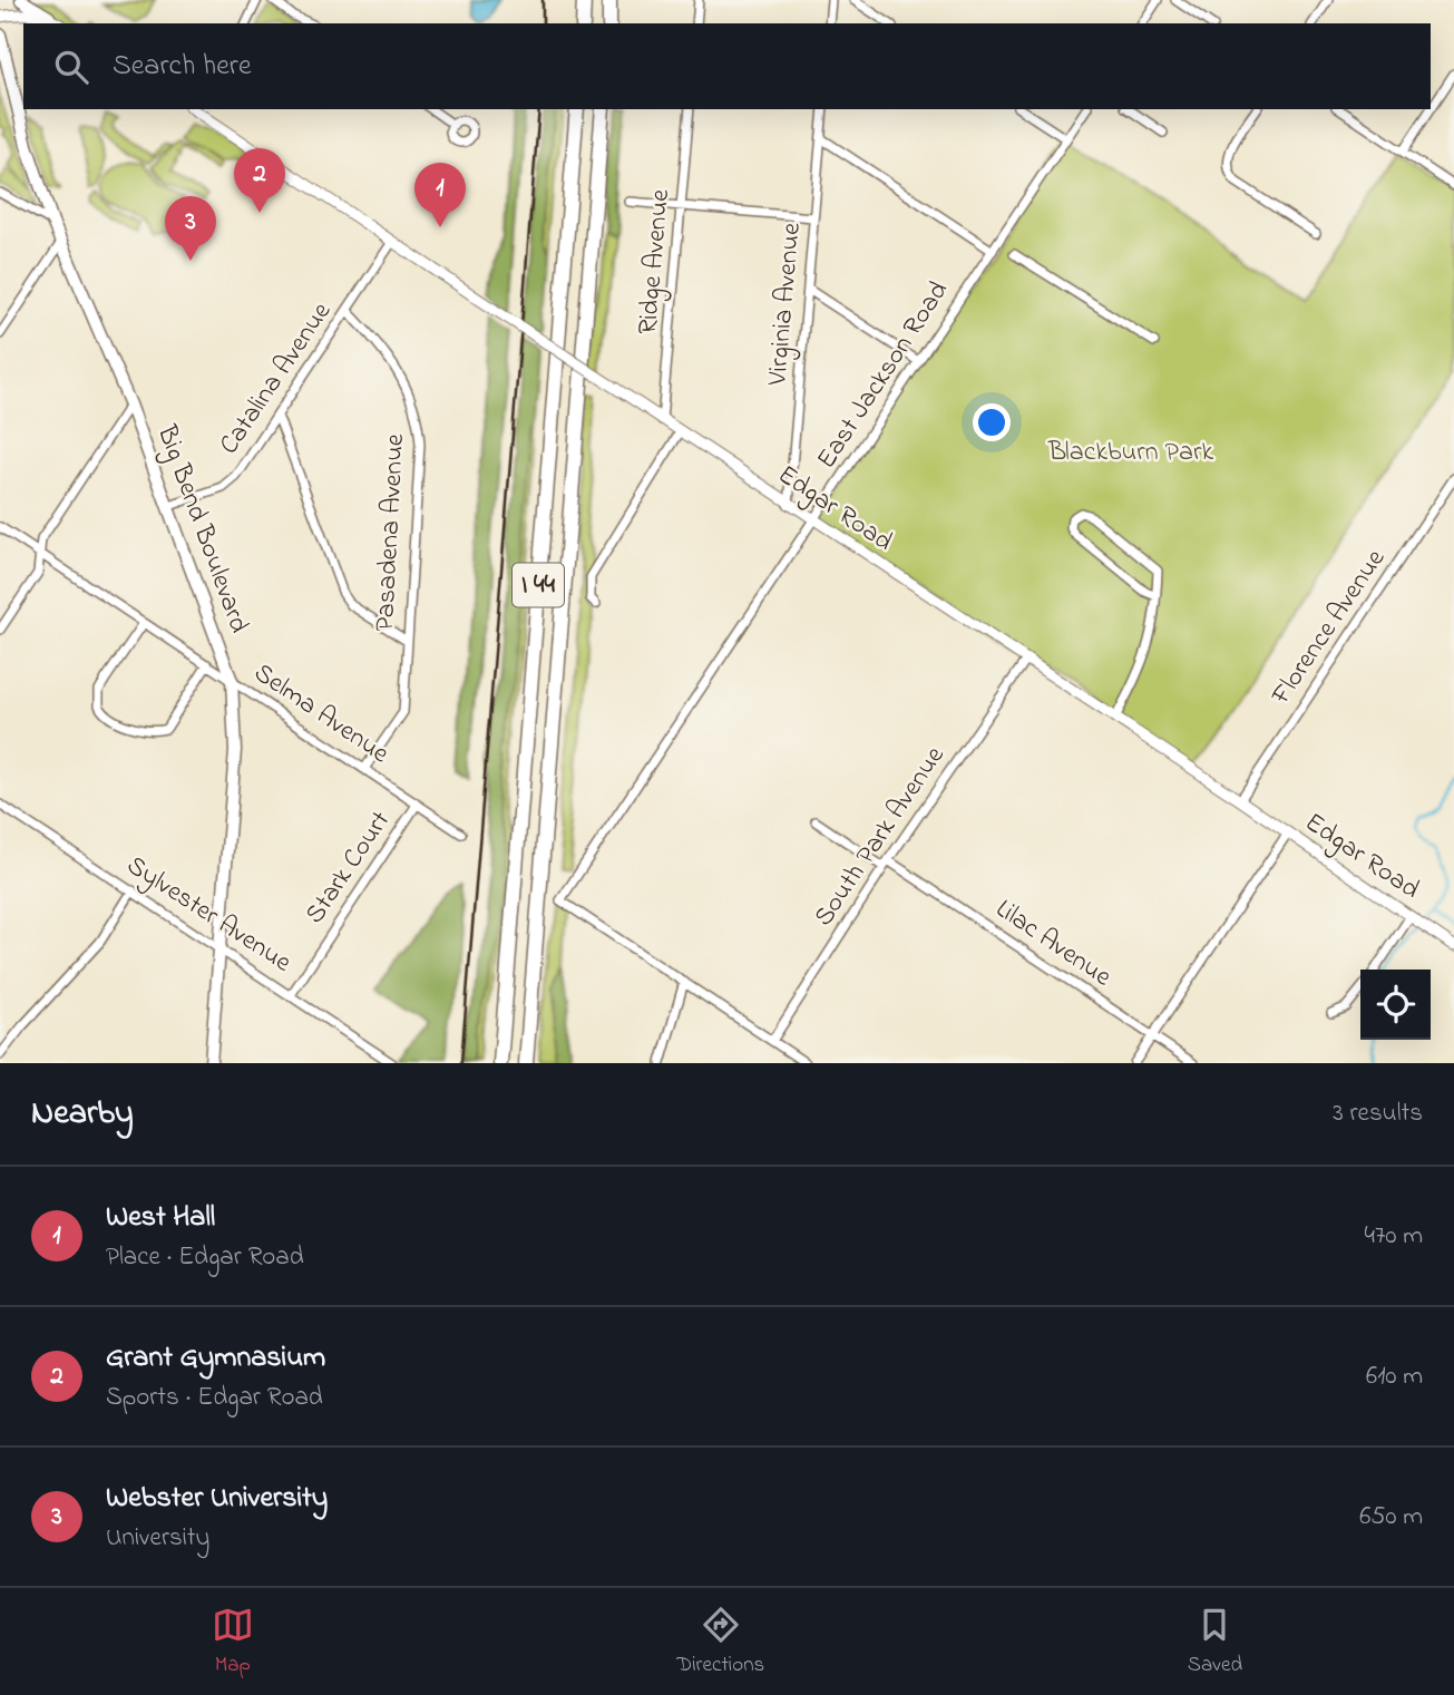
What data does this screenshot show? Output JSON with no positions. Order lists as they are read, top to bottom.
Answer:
{
  "streets": {
    "highway": ["I 44"],
    "main road": ["Big Bend Boulevard"],
    "street": [
      "Ridge Avenue",
      "Virginia Avenue",
      "East Jackson Road",
      "Catalina Avenue",
      "Edgar Road",
      "Pasadena Avenue",
      "Florence Avenue",
      "Selma Avenue",
      "South Park Avenue",
      "Stark Court",
      "Sylvester Avenue",
      "Lilac Avenue"
    ]
  },
  "crossings": [
    ["Ridge Avenue", "Edgar Road"],
    ["Virginia Avenue", "Edgar Road"],
    ["East Jackson Road", "Edgar Road"],
    ["Catalina Avenue", "Edgar Road"],
    ["Catalina Avenue", "Big Bend Boulevard"],
    ["Catalina Avenue", "Pasadena Avenue"],
    ["Edgar Road", "Florence Avenue"],
    ["Edgar Road", "South Park Avenue"],
    ["Big Bend Boulevard", "Selma Avenue"],
    ["Big Bend Boulevard", "Sylvester Avenue"],
    ["Pasadena Avenue", "Selma Avenue"],
    ["Selma Avenue", "Stark Court"],
    ["South Park Avenue", "Lilac Avenue"],
    ["Stark Court", "Sylvester Avenue"]
  ],
  "parks": ["Blackburn Park"],
  "page": {
    "search": "Search here",
    "pins": ["2", "1", "3"],
    "heading": ["Nearby", "3 results"],
    "list": [
      {
        "mark": "1",
        "name": "West Hall",
        "note": "Place · Edgar Road",
        "value": "470 m"
      },
      {
        "mark": "2",
        "name": "Grant Gymnasium",
        "note": "Sports · Edgar Road",
        "value": "610 m"
      },
      {
        "mark": "3",
        "name": "Webster University",
        "note": "University",
        "value": "650 m"
      }
    ],
    "nav": ["Map", "Directions", "Saved"]
  }
}
